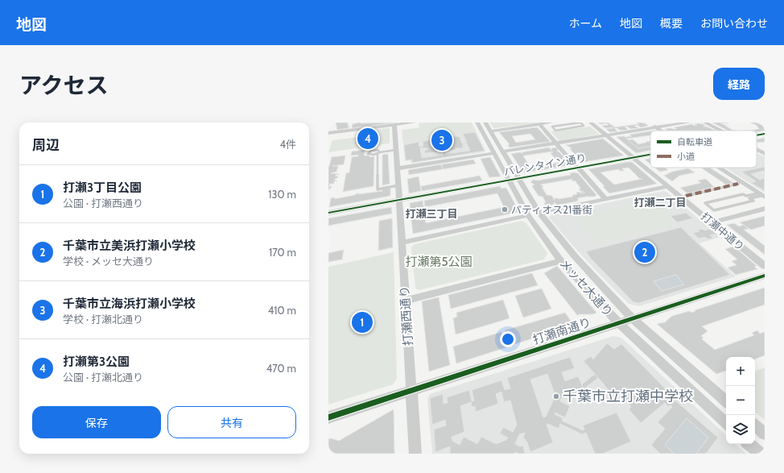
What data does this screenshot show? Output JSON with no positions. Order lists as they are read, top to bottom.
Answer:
{
  "streets": {
    "street": [
      "バレンタイン通り",
      "打瀬中通り",
      "メッセ大通り",
      "打瀬西通り",
      "打瀬南通り"
    ]
  },
  "crossings": [
    ["バレンタイン通り", "打瀬中通り"],
    ["バレンタイン通り", "メッセ大通り"],
    ["バレンタイン通り", "打瀬西通り"],
    ["メッセ大通り", "打瀬南通り"],
    ["打瀬西通り", "打瀬南通り"]
  ],
  "districts": ["打瀬二丁目", "打瀬三丁目"],
  "parks": ["打瀬第5公園"],
  "places": ["パティオス21番街", "千葉市立打瀬中学校"],
  "legend": ["自転車道", "小道"],
  "page": {
    "header": "地図",
    "nav": [
      "ホーム",
      "地図",
      "概要",
      "お問い合わせ"
    ],
    "title": "アクセス",
    "buttons": [
      "経路",
      ["保存", "共有"]
    ],
    "heading": ["周辺", "4件"],
    "pins": [
      "4",
      "3",
      "2",
      "1"
    ],
    "list": [
      {
        "mark": "1",
        "name": "打瀬3丁目公園",
        "note": "公園 · 打瀬西通り",
        "value": "130 m"
      },
      {
        "mark": "2",
        "name": "千葉市立美浜打瀬小学校",
        "note": "学校 · メッセ大通り",
        "value": "170 m"
      },
      {
        "mark": "3",
        "name": "千葉市立海浜打瀬小学校",
        "note": "学校 · 打瀬北通り",
        "value": "410 m"
      },
      {
        "mark": "4",
        "name": "打瀬第3公園",
        "note": "公園 · 打瀬北通り",
        "value": "470 m"
      }
    ],
    "map_buttons": ["+", "−"]
  }
}
